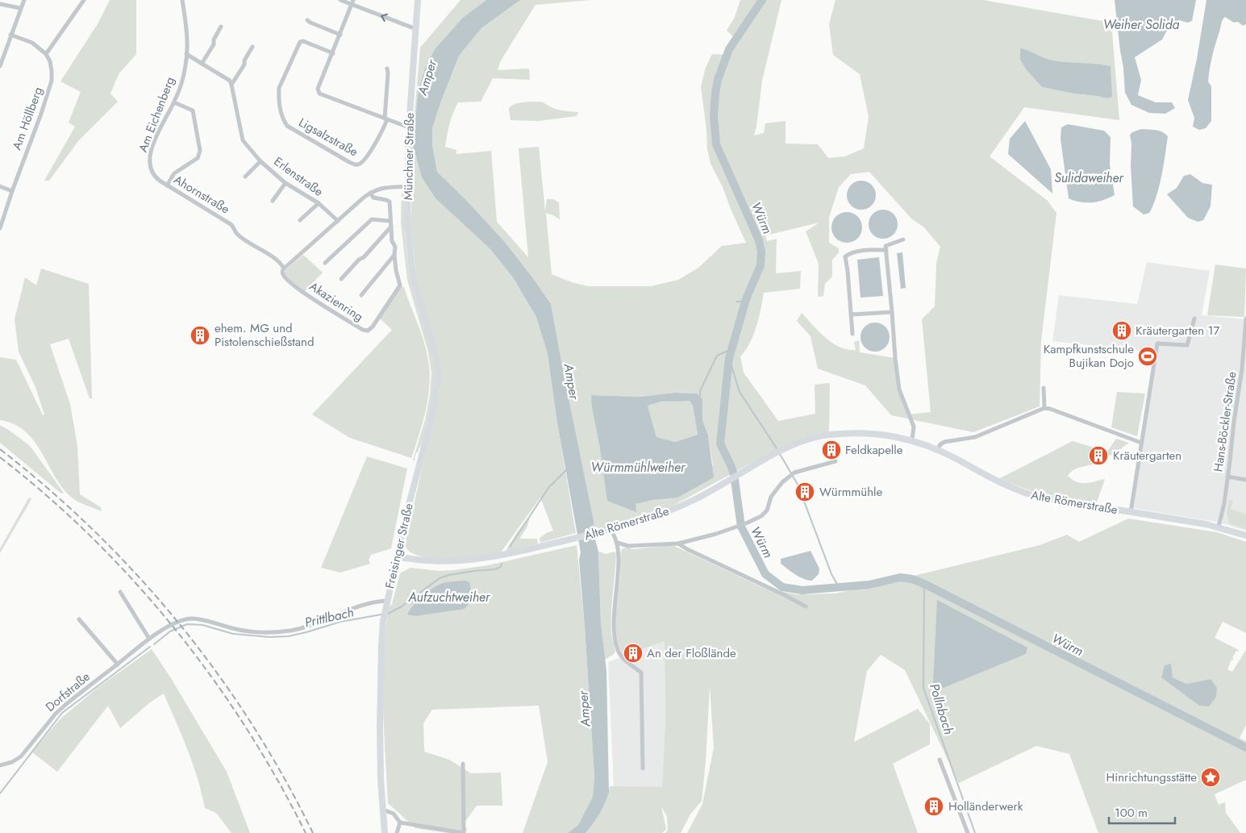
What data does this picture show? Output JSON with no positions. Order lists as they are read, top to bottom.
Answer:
{
  "streets": {
    "main road": ["Münchner Straße", "Alte Römerstraße", "Freisinger Straße"],
    "street": [
      "Am Eichenberg",
      "Am Höllberg",
      "Ligsalzstraße",
      "Erlenstraße",
      "Ahornstraße",
      "Akazienring",
      "Hans-Böckler-Straße",
      "Dorfstraße"
    ]
  },
  "crossings": [
    ["Am Eichenberg", "Ahornstraße"],
    ["Münchner Straße", "Freisinger Straße"],
    ["Ahornstraße", "Akazienring"],
    ["Hans-Böckler-Straße", "Alte Römerstraße"],
    ["Alte Römerstraße", "Freisinger Straße"],
    ["Freisinger Straße", "Dorfstraße"]
  ],
  "water": [
    "Weiher Solida",
    "Amper",
    "Sulidaweiher",
    "Würm",
    "Würmmühlweiher",
    "Aufzuchtweiher",
    "Prittlbach",
    "Pollnbach"
  ],
  "places": {
    "building": [
      "Kräutergarten 17",
      "ehem. MG und Pistolenschießstand",
      "Feldkapelle",
      "Kräutergarten",
      "Würmmühle",
      "An der Floßlände",
      "Holländerwerk"
    ],
    "sports": ["Kampfkunstschule Bujikan Dojo"],
    "place": ["Hinrichtungsstätte"]
  },
  "scale_bar": "100 m"
}
